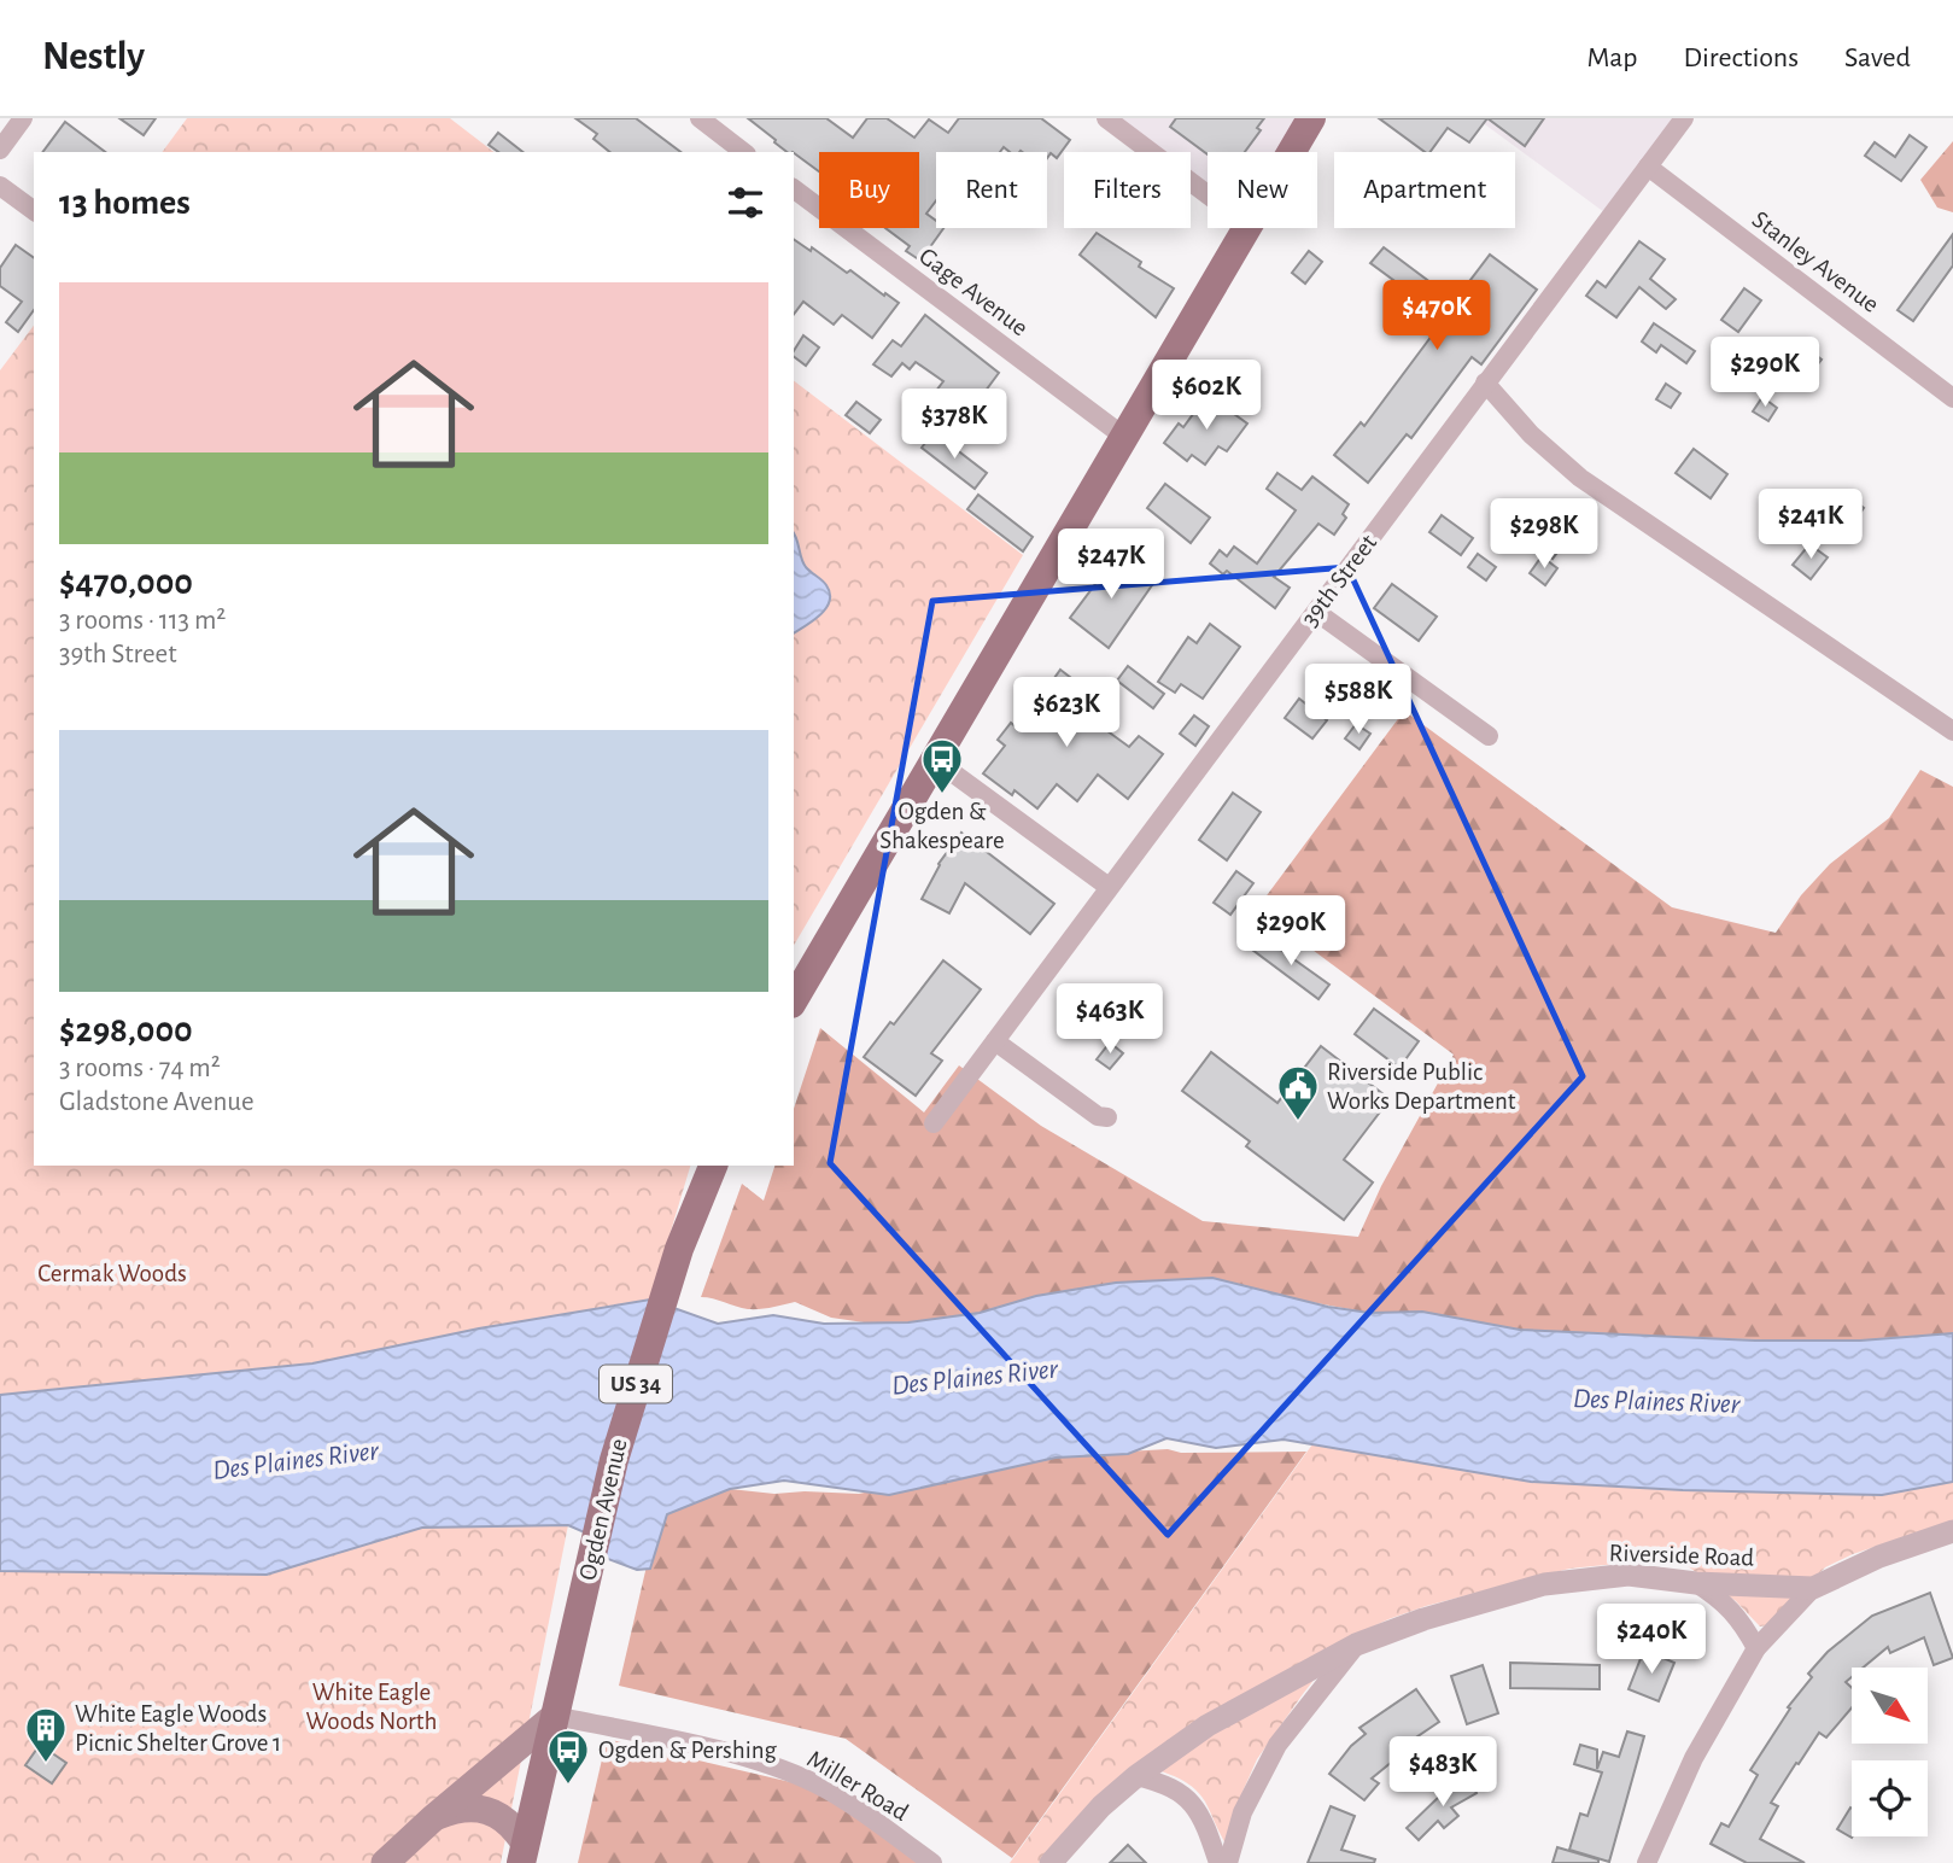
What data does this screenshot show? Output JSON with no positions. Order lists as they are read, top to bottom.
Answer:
{
  "streets": {
    "main road": ["US 34", "Ogden Avenue"],
    "street": [
      "Stanley Avenue",
      "Gage Avenue",
      "39th Street",
      "Riverside Road",
      "Miller Road"
    ]
  },
  "crossings": [
    ["Stanley Avenue", "39th Street"],
    ["Ogden Avenue", "Miller Road"]
  ],
  "water": ["Des Plaines River"],
  "parks": ["Cermak Woods", "White Eagle Woods North"],
  "places": {
    "bus stop": ["Ogden & Shakespeare", "Ogden & Pershing"],
    "public building": ["Riverside Public Works Department"],
    "building": ["White Eagle Woods Picnic Shelter Grove 1"]
  },
  "north": "bottom right",
  "page": {
    "header": "Nestly",
    "nav": ["Map", "Directions", "Saved"],
    "chip": [
      "Buy",
      "Rent",
      "Filters",
      "New",
      "Apartment"
    ],
    "heading": "13 homes",
    "list": [
      {
        "name": "$470,000",
        "note": "3 rooms · 113 m² · 39th Street"
      },
      {
        "name": "$298,000",
        "note": "3 rooms · 74 m² · Gladstone Avenue"
      }
    ],
    "price": [
      "$470K",
      "$290K",
      "$602K",
      "$378K",
      "$241K",
      "$298K",
      "$247K",
      "$588K",
      "$623K",
      "$290K",
      "$463K",
      "$240K",
      "$483K"
    ]
  }
}
